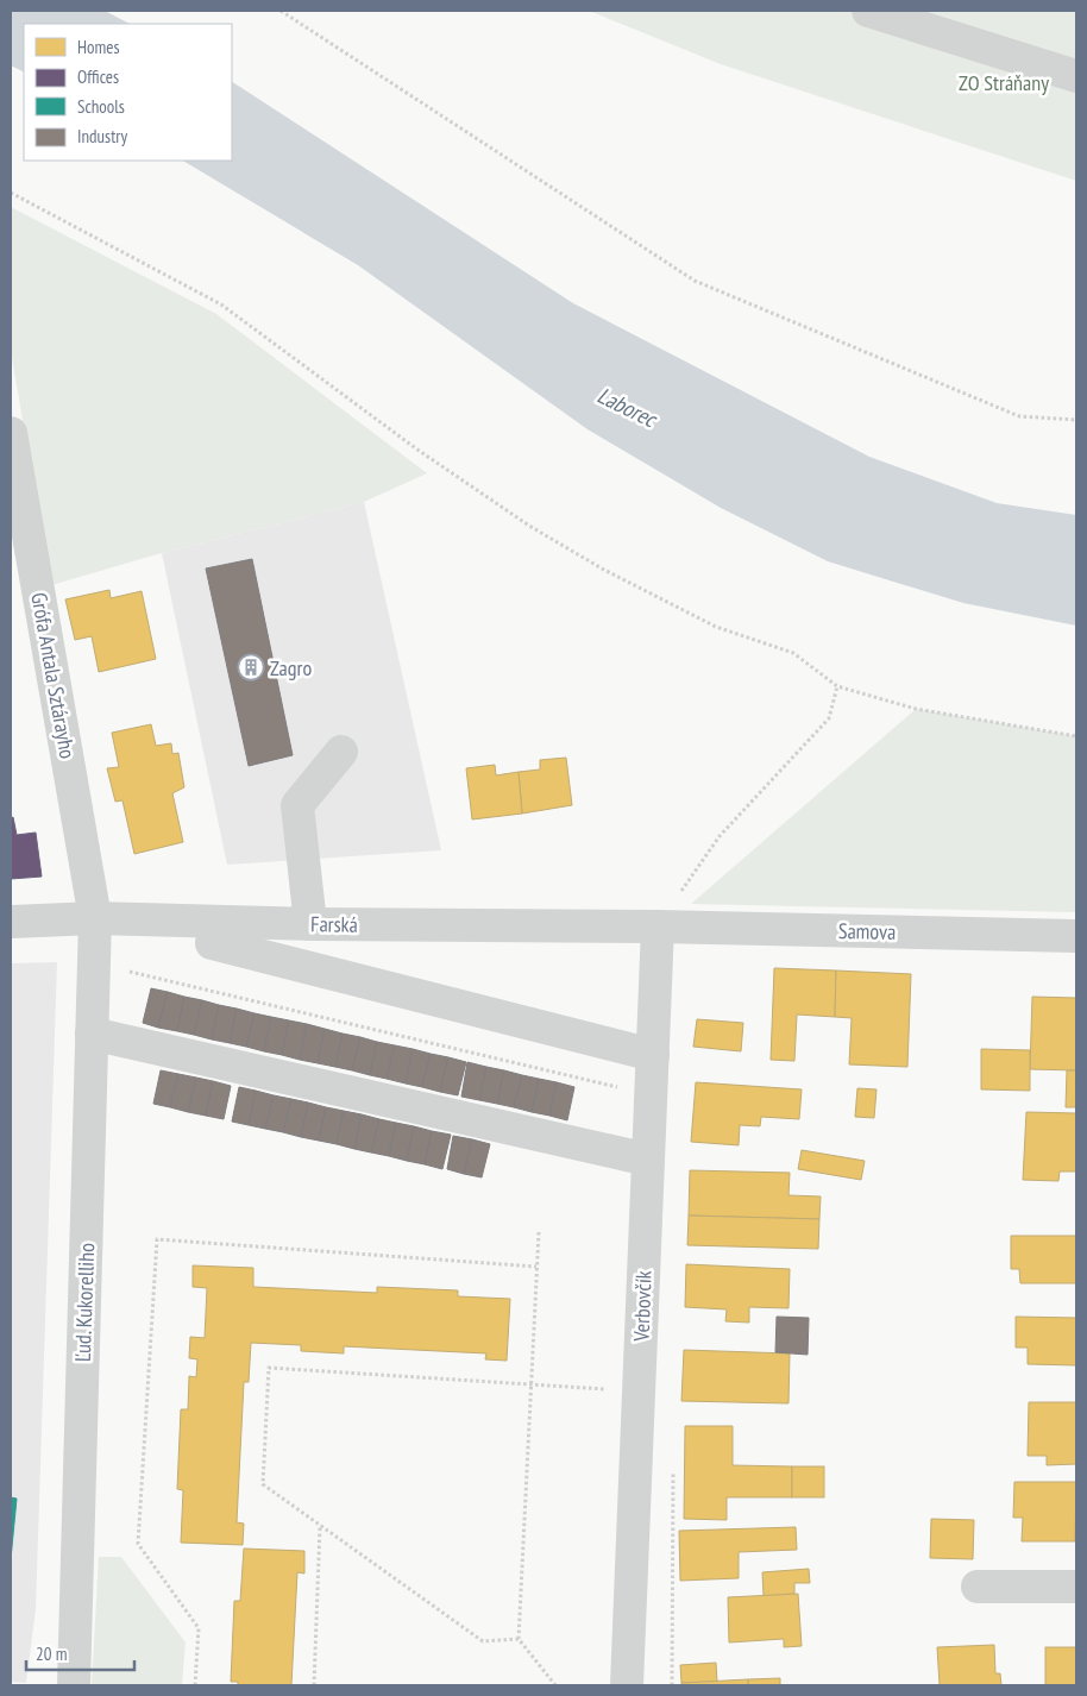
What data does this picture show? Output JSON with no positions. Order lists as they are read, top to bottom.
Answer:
{
  "streets": {
    "street": [
      "Grófa Antala Sztárayho",
      "Farská",
      "Samova",
      "Ľud. Kukorelliho",
      "Verbovčík"
    ]
  },
  "crossings": [
    ["Grófa Antala Sztárayho", "Farská"],
    ["Grófa Antala Sztárayho", "Ľud. Kukorelliho"],
    ["Farská", "Samova"],
    ["Farská", "Ľud. Kukorelliho"],
    ["Farská", "Verbovčík"],
    ["Samova", "Verbovčík"]
  ],
  "water": ["Laborec"],
  "parks": ["ZO Stráňany"],
  "places": {
    "building": ["Zagro"]
  },
  "legend": [
    "Homes",
    "Offices",
    "Schools",
    "Industry"
  ],
  "scale_bar": "20 m"
}
